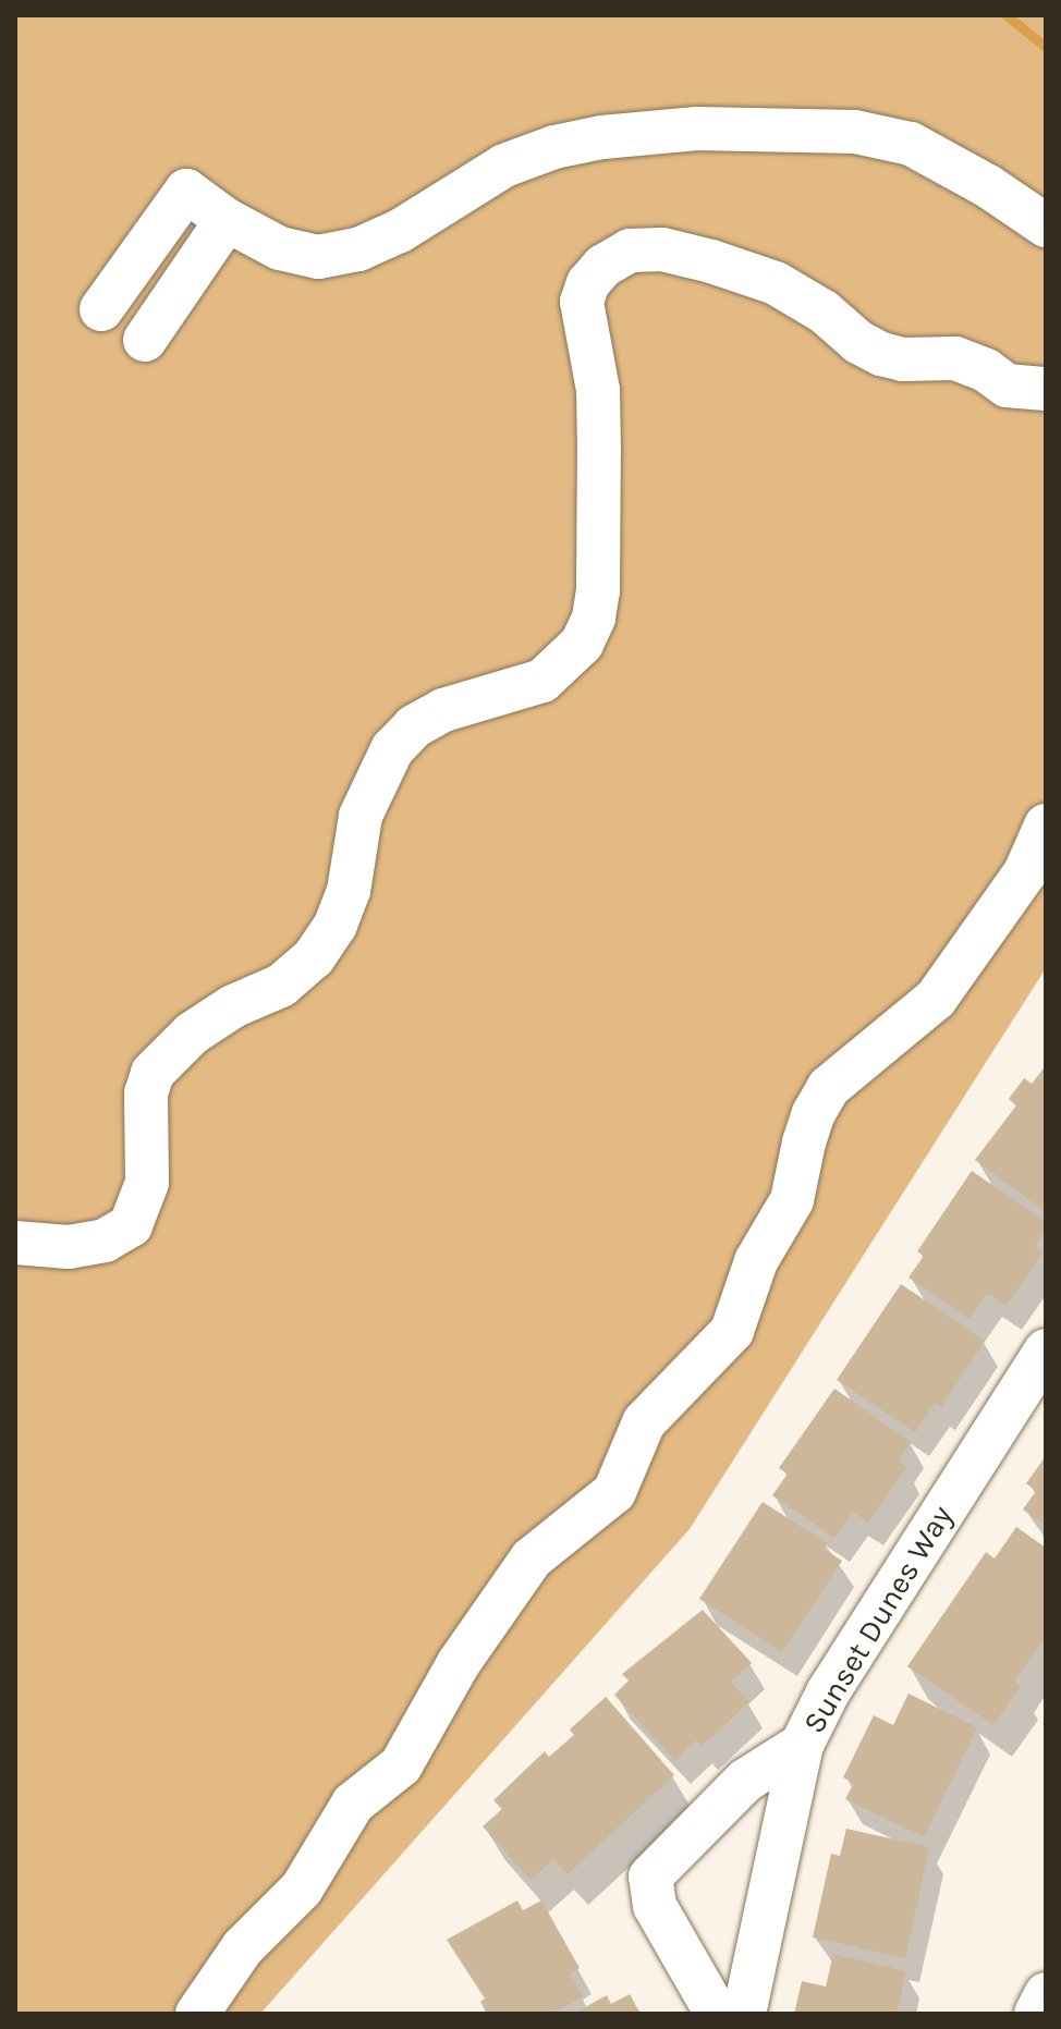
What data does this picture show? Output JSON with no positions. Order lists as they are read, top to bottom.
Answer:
{
  "streets": {
    "street": ["Sunset Dunes Way"]
  }
}
